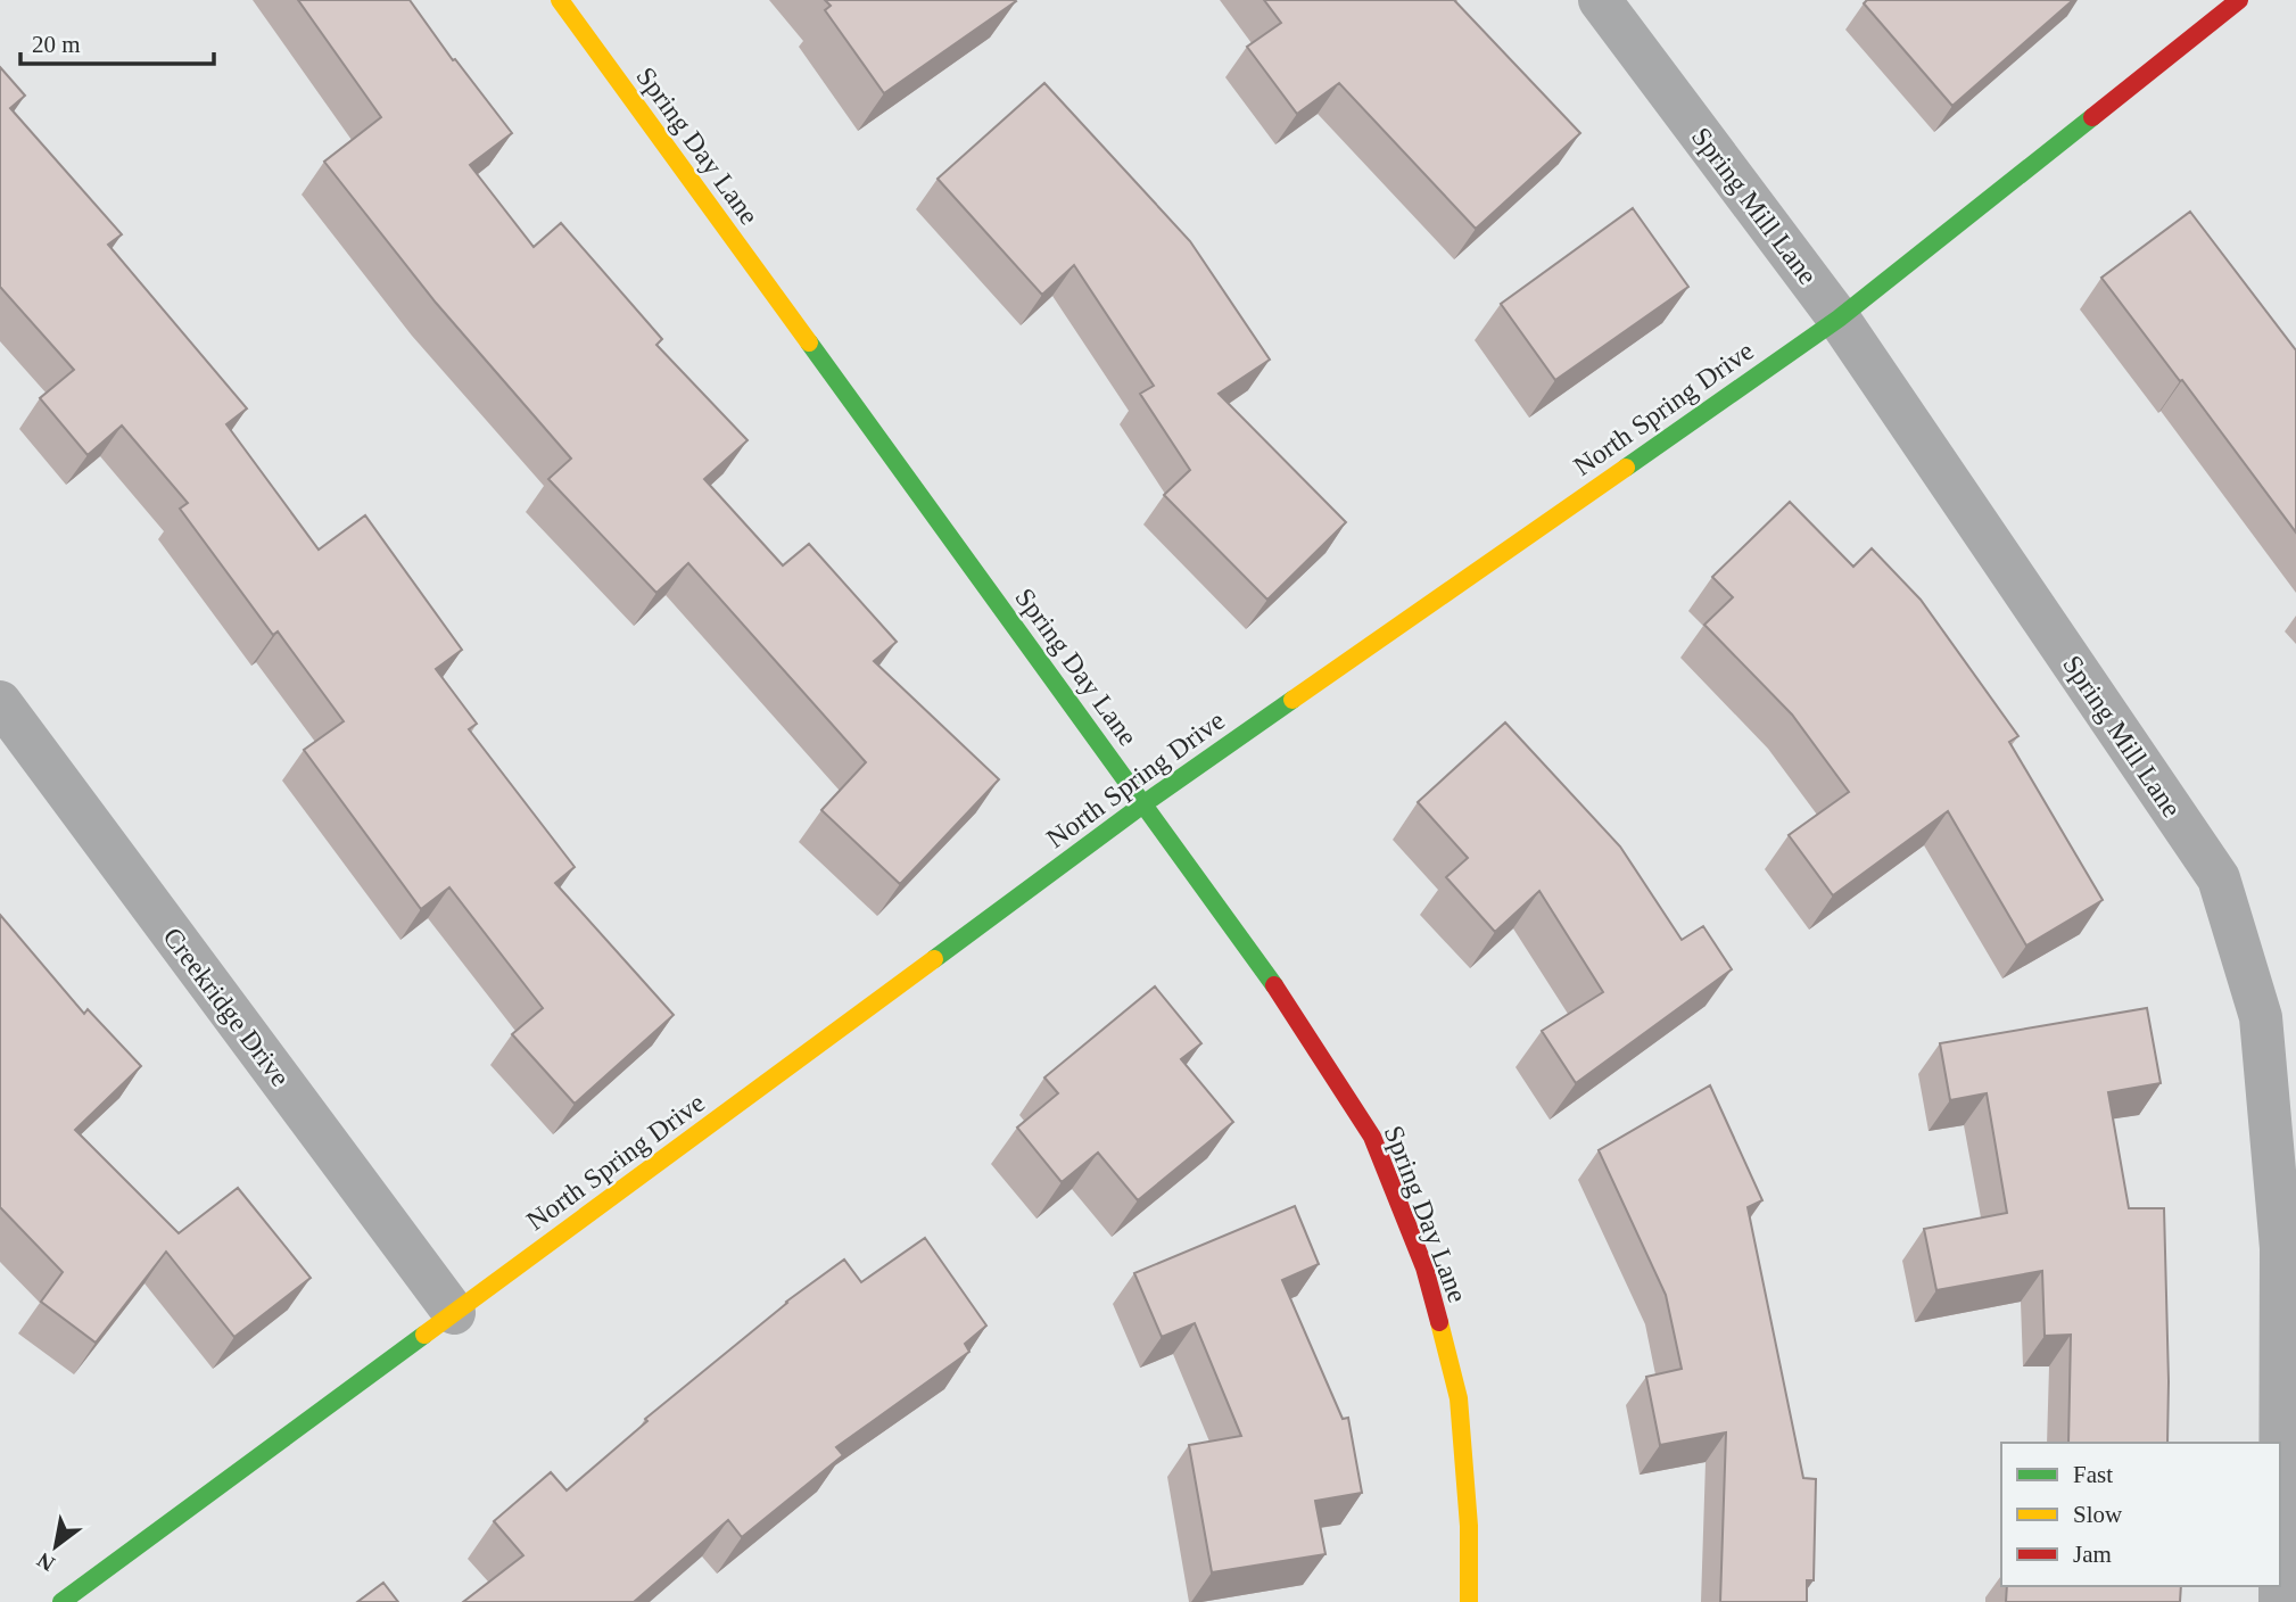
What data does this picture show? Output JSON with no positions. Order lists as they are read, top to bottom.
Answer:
{
  "streets": {
    "street": [
      "Spring Day Lane",
      "Spring Mill Lane",
      "North Spring Drive",
      "Creekridge Drive"
    ]
  },
  "crossings": [
    ["Spring Day Lane", "North Spring Drive"],
    ["Spring Mill Lane", "North Spring Drive"],
    ["North Spring Drive", "Creekridge Drive"]
  ],
  "legend": ["Fast", "Slow", "Jam"],
  "scale_bar": "20 m",
  "north": "bottom left"
}
